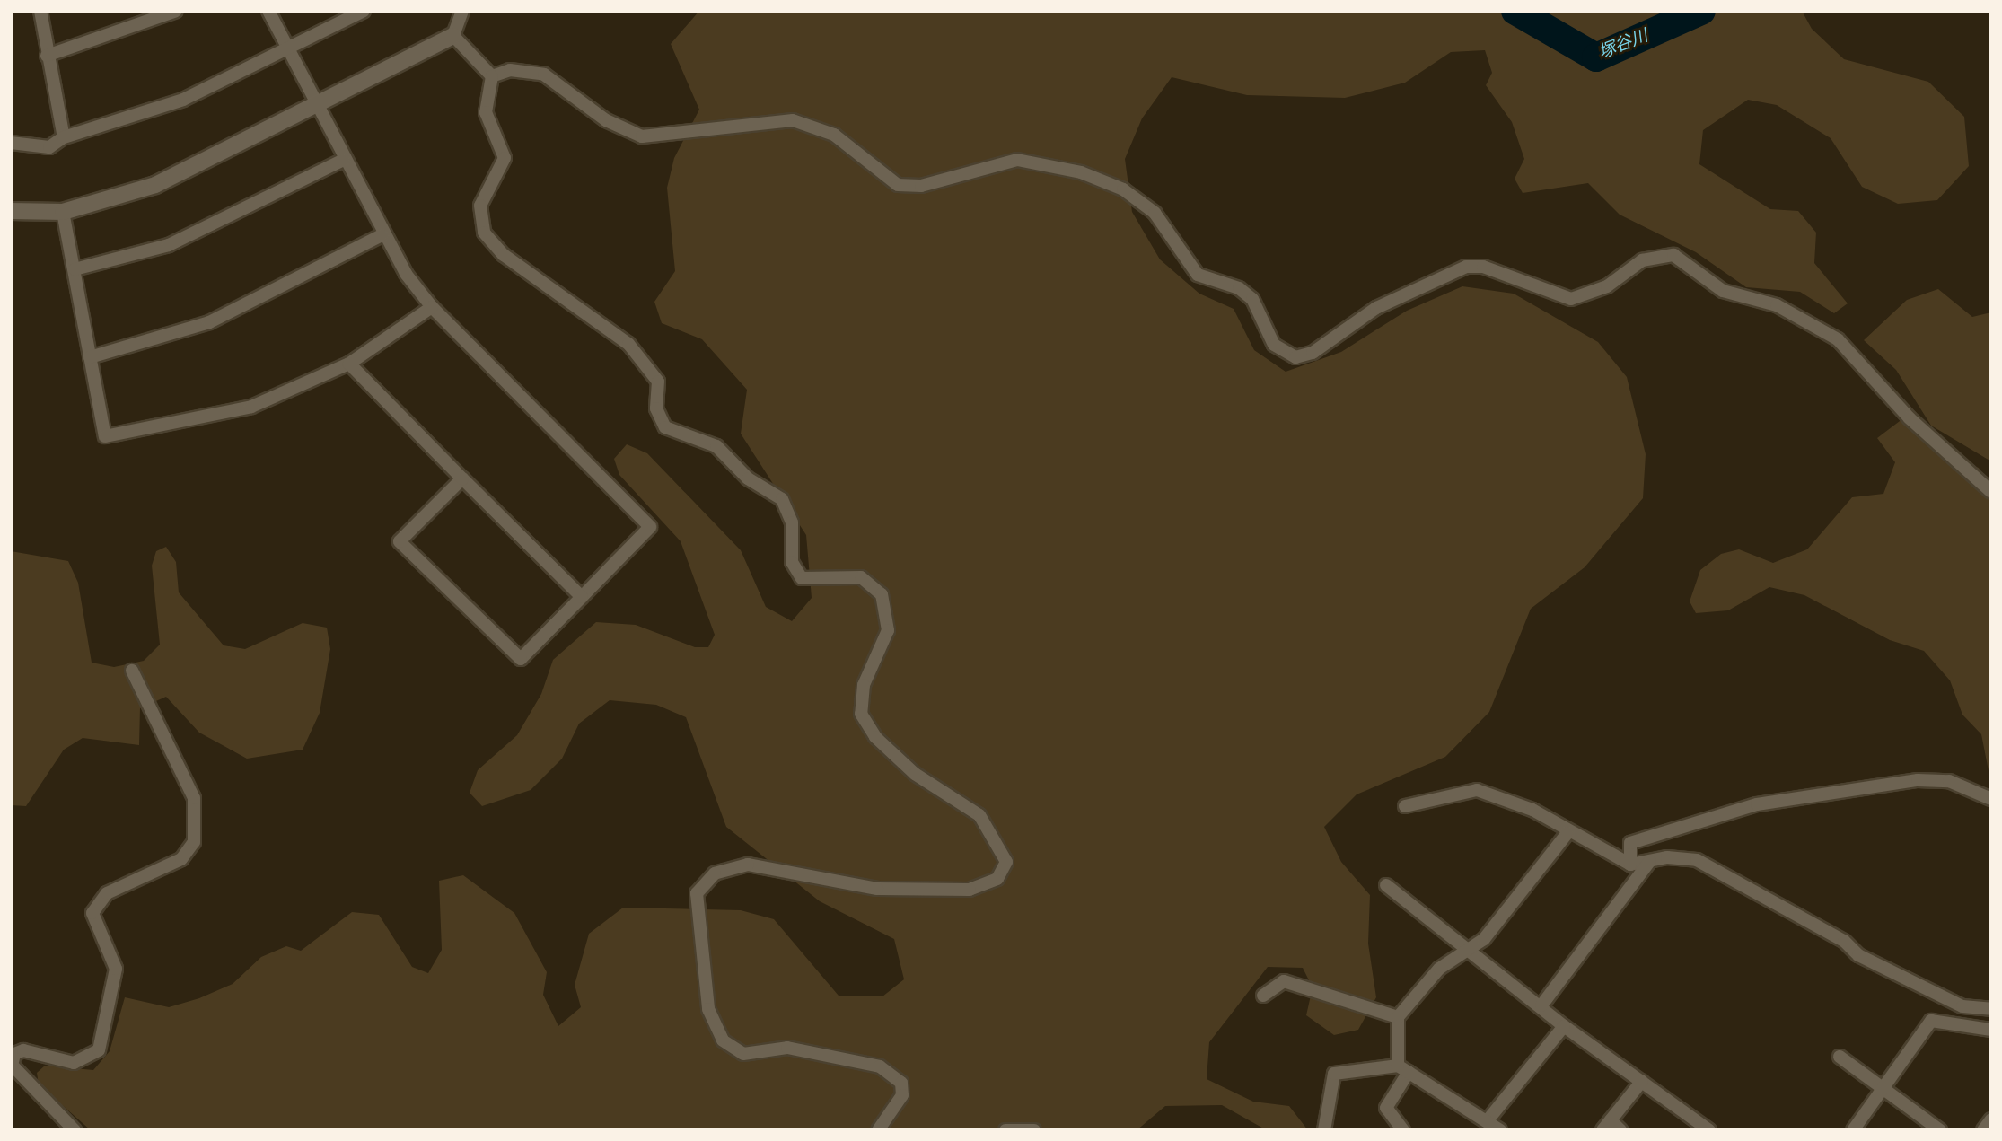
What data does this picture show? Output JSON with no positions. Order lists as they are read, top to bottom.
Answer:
{
  "water": ["塚谷川"]
}
